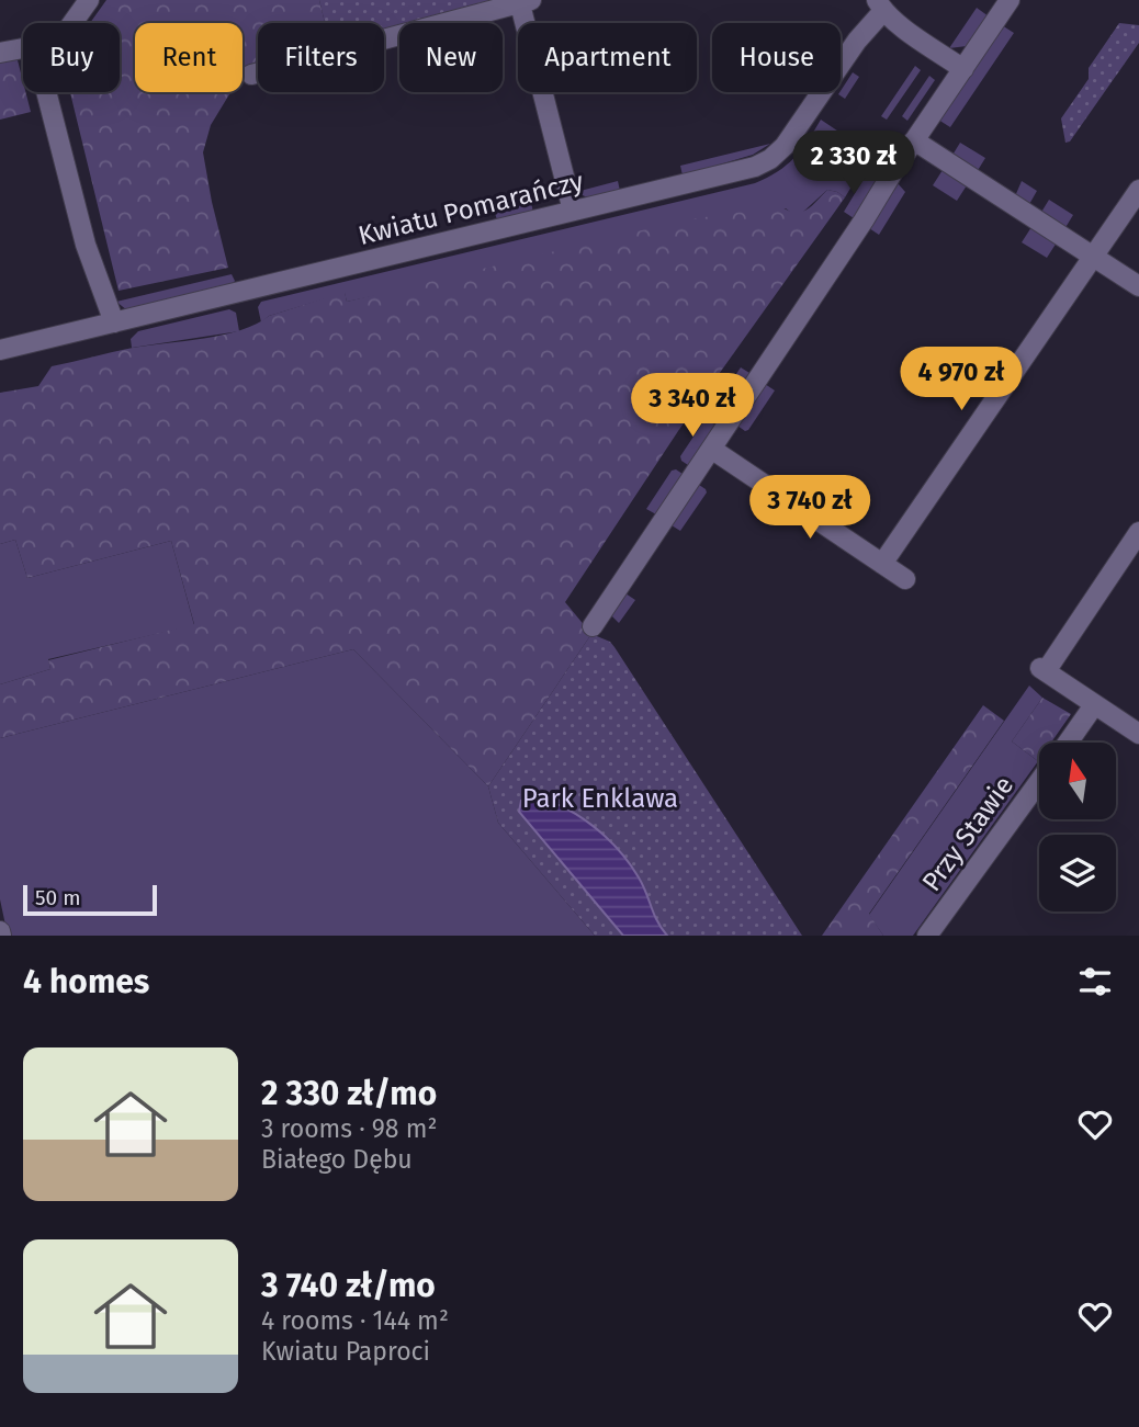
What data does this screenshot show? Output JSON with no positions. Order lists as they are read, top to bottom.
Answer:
{
  "streets": {
    "street": ["Kwiatu Pomarańczy", "Przy Stawie"]
  },
  "parks": ["Park Enklawa"],
  "scale_bar": "50 m",
  "north": "top",
  "page": {
    "chip": [
      "Buy",
      "Rent",
      "Filters",
      "New",
      "Apartment",
      "House"
    ],
    "price": [
      "2 330 zł",
      "4 970 zł",
      "3 340 zł",
      "3 740 zł"
    ],
    "scale": "50 m",
    "heading": "4 homes",
    "list": [
      {
        "name": "2 330 zł/mo",
        "note": "3 rooms · 98 m² · Białego Dębu"
      },
      {
        "name": "3 740 zł/mo",
        "note": "4 rooms · 144 m² · Kwiatu Paproci"
      }
    ]
  }
}
